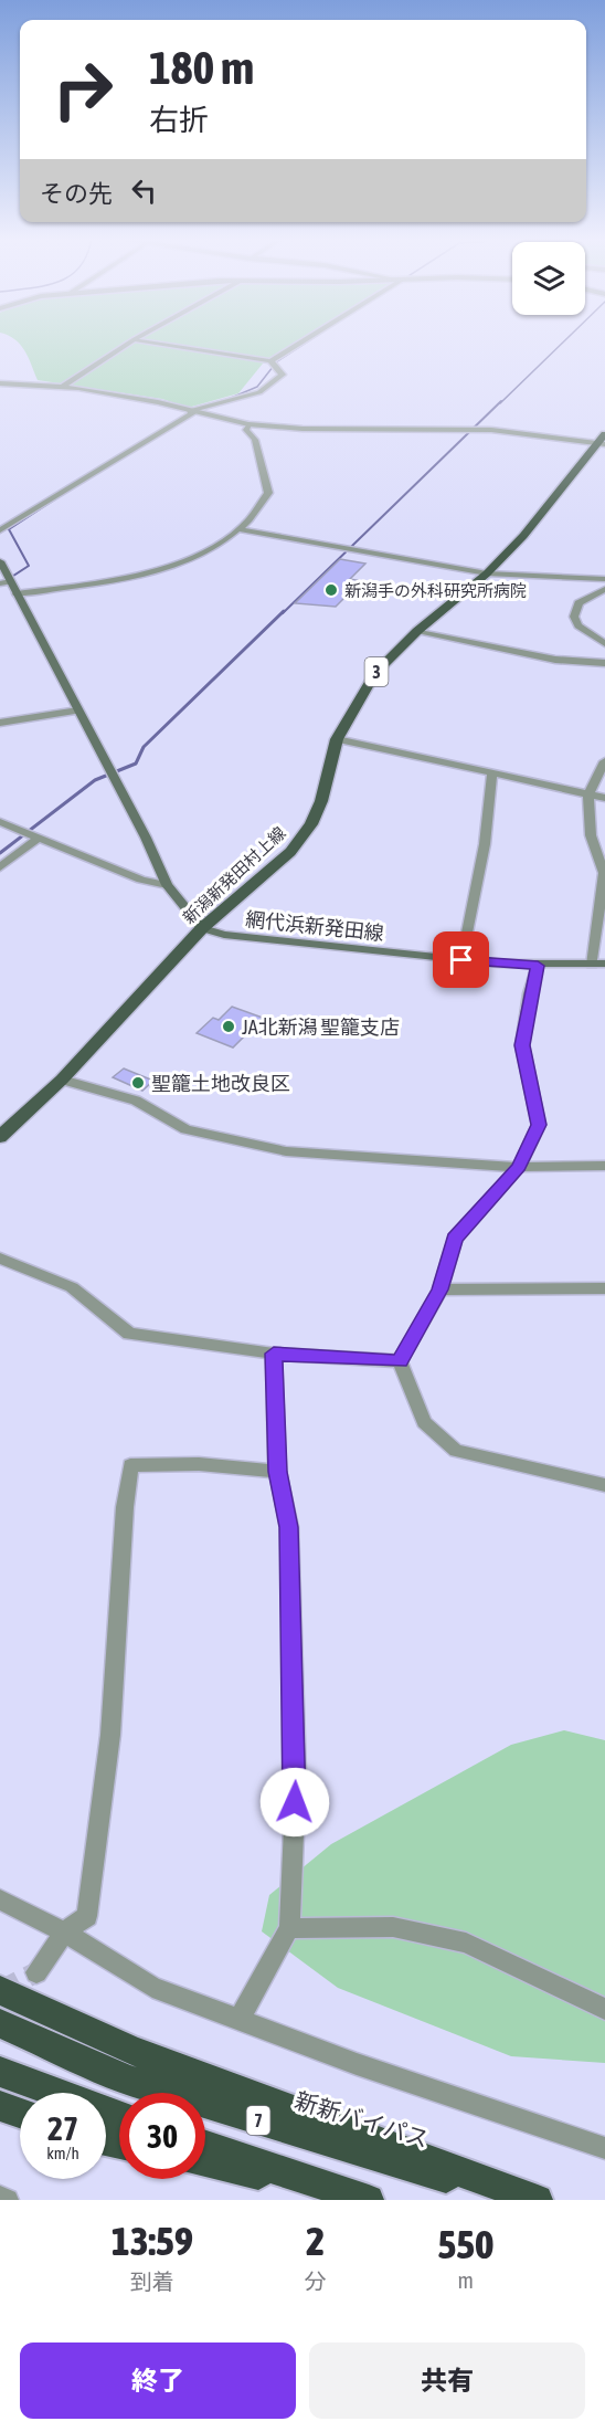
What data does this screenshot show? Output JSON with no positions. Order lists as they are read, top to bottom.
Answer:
{
  "streets": {
    "highway": ["新新バイパス", "7"],
    "main road": ["3", "新潟新発田村上線", "網代浜新発田線"]
  },
  "crossings": [
    ["新潟新発田村上線", "網代浜新発田線"]
  ],
  "places": ["新潟手の外科研究所病院", "JA北新潟 聖籠支店", "聖籠土地改良区"],
  "page": {
    "turn": ["180 m", "右折"],
    "then": "その先",
    "speed": "27 km/h",
    "limit": "30",
    "eta": [
      "13:59",
      "到着",
      "2",
      "分",
      "550",
      "m"
    ],
    "buttons": ["終了", "共有"]
  }
}
